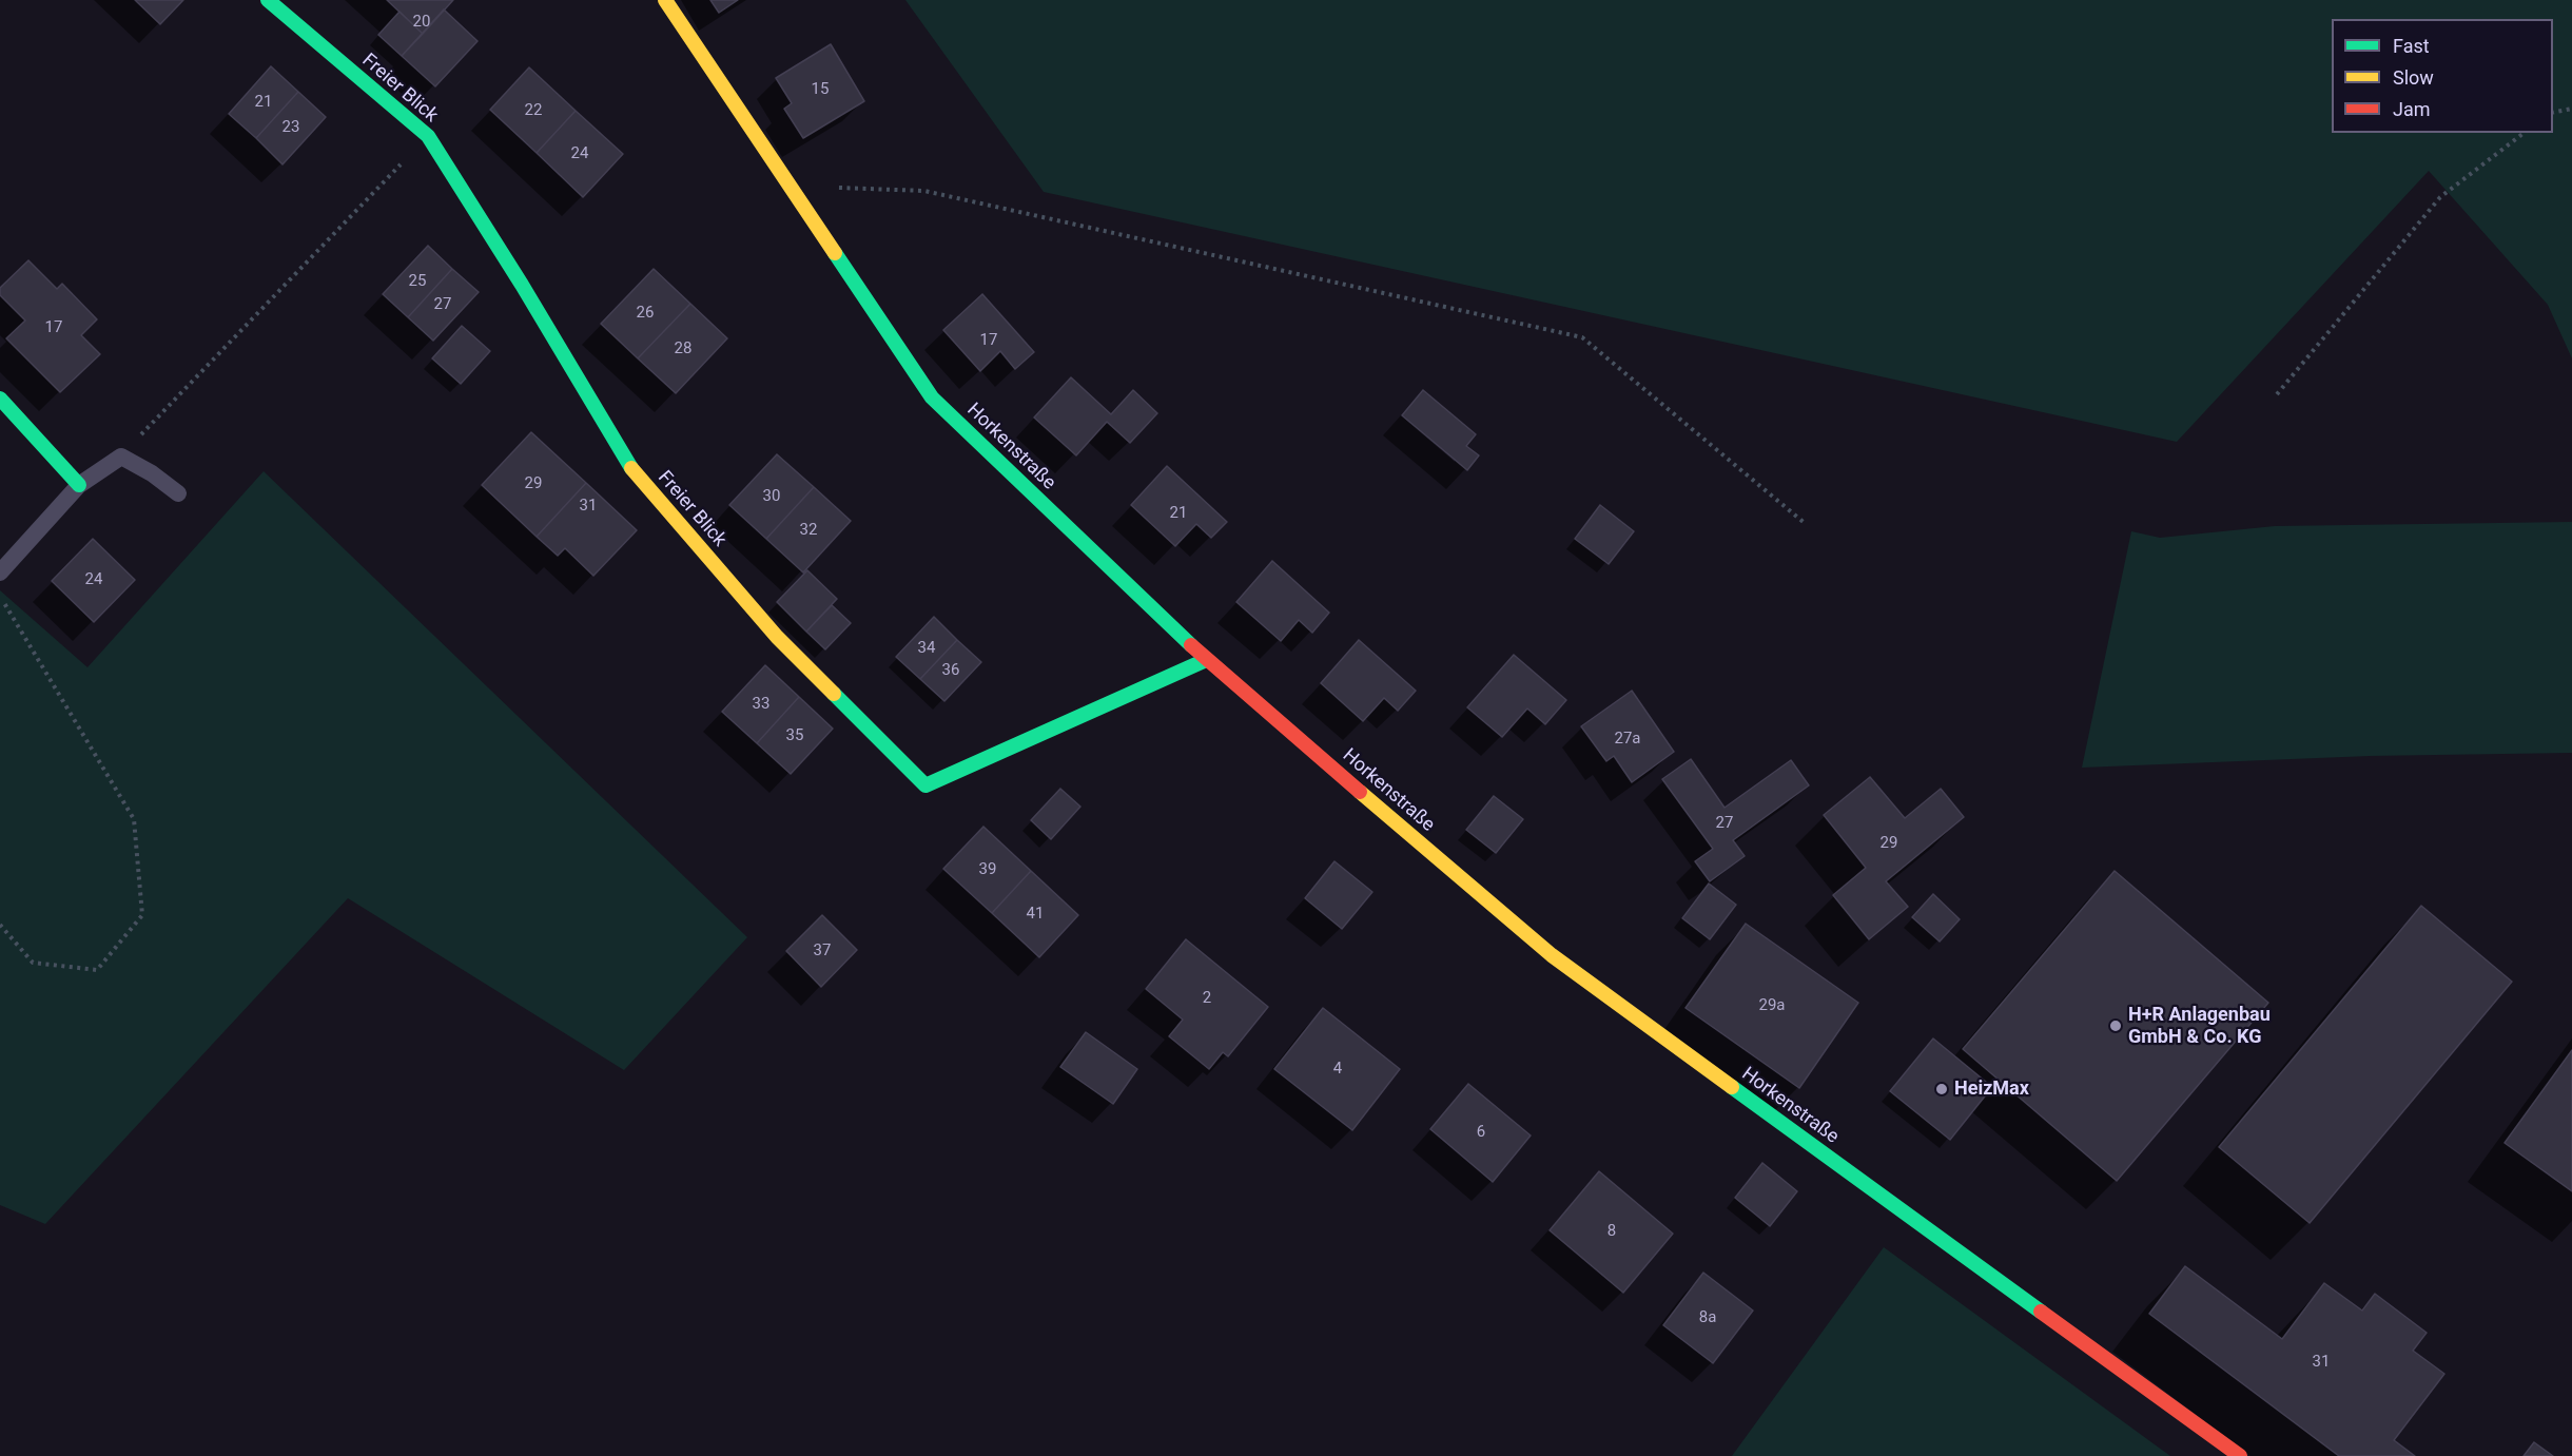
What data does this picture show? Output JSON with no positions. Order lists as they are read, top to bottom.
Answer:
{
  "streets": {
    "street": ["Freier Blick", "Horkenstraße"]
  },
  "crossings": [
    ["Freier Blick", "Horkenstraße"]
  ],
  "places": ["H+R Anlagenbau GmbH & Co. KG", "HeizMax"],
  "house_numbers": [
    "20",
    "15",
    "21",
    "22",
    "23",
    "24",
    "25",
    "27",
    "26",
    "17",
    "17",
    "28",
    "29",
    "30",
    "31",
    "21",
    "32",
    "24",
    "34",
    "36",
    "33",
    "35",
    "27a",
    "27",
    "29",
    "39",
    "41",
    "37",
    "2",
    "29a",
    "4",
    "6",
    "8",
    "8a",
    "31"
  ],
  "legend": ["Fast", "Slow", "Jam"]
}
